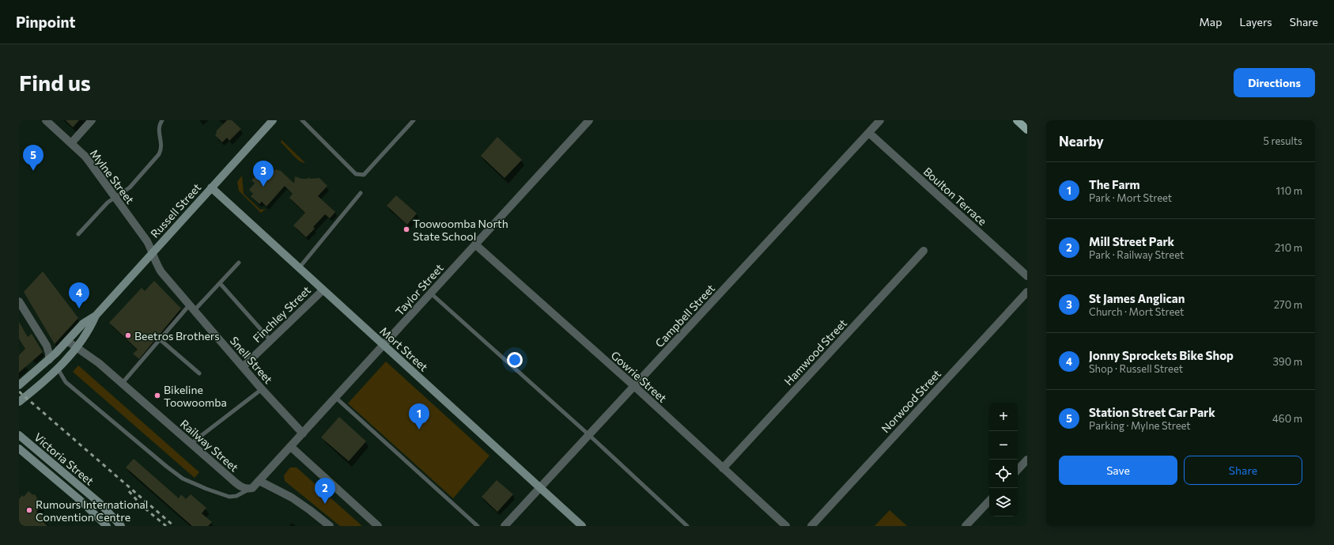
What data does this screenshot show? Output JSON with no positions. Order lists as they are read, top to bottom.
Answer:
{
  "streets": {
    "main road": ["Russell Street", "Mort Street", "Victoria Street"],
    "street": [
      "Mylne Street",
      "Boulton Terrace",
      "Taylor Street",
      "Finchley Street",
      "Campbell Street",
      "Hamwood Street",
      "Snell Street",
      "Gowrie Street",
      "Norwood Street",
      "Railway Street"
    ]
  },
  "crossings": [
    ["Mylne Street", "Russell Street"],
    ["Mylne Street", "Snell Street"],
    ["Boulton Terrace", "Campbell Street"],
    ["Russell Street", "Mort Street"],
    ["Russell Street", "Snell Street"],
    ["Russell Street", "Railway Street"],
    ["Taylor Street", "Mort Street"],
    ["Taylor Street", "Snell Street"],
    ["Taylor Street", "Gowrie Street"],
    ["Taylor Street", "Railway Street"],
    ["Finchley Street", "Mort Street"],
    ["Finchley Street", "Snell Street"],
    ["Campbell Street", "Mort Street"],
    ["Campbell Street", "Gowrie Street"],
    ["Hamwood Street", "Gowrie Street"]
  ],
  "places": [
    "Toowoomba North State School",
    "Beetros Brothers",
    "Bikeline Toowoomba",
    "Rumours International Convention Centre"
  ],
  "page": {
    "header": "Pinpoint",
    "nav": ["Map", "Layers", "Share"],
    "buttons": [
      "Directions",
      ["Save", "Share"]
    ],
    "title": "Find us",
    "heading": ["Nearby", "5 results"],
    "pins": [
      "5",
      "3",
      "4",
      "1",
      "2"
    ],
    "list": [
      {
        "mark": "1",
        "name": "The Farm",
        "note": "Park · Mort Street",
        "value": "110 m"
      },
      {
        "mark": "2",
        "name": "Mill Street Park",
        "note": "Park · Railway Street",
        "value": "210 m"
      },
      {
        "mark": "3",
        "name": "St James Anglican",
        "note": "Church · Mort Street",
        "value": "270 m"
      },
      {
        "mark": "4",
        "name": "Jonny Sprockets Bike Shop",
        "note": "Shop · Russell Street",
        "value": "390 m"
      },
      {
        "mark": "5",
        "name": "Station Street Car Park",
        "note": "Parking · Mylne Street",
        "value": "460 m"
      }
    ],
    "map_buttons": ["+", "−"]
  }
}
